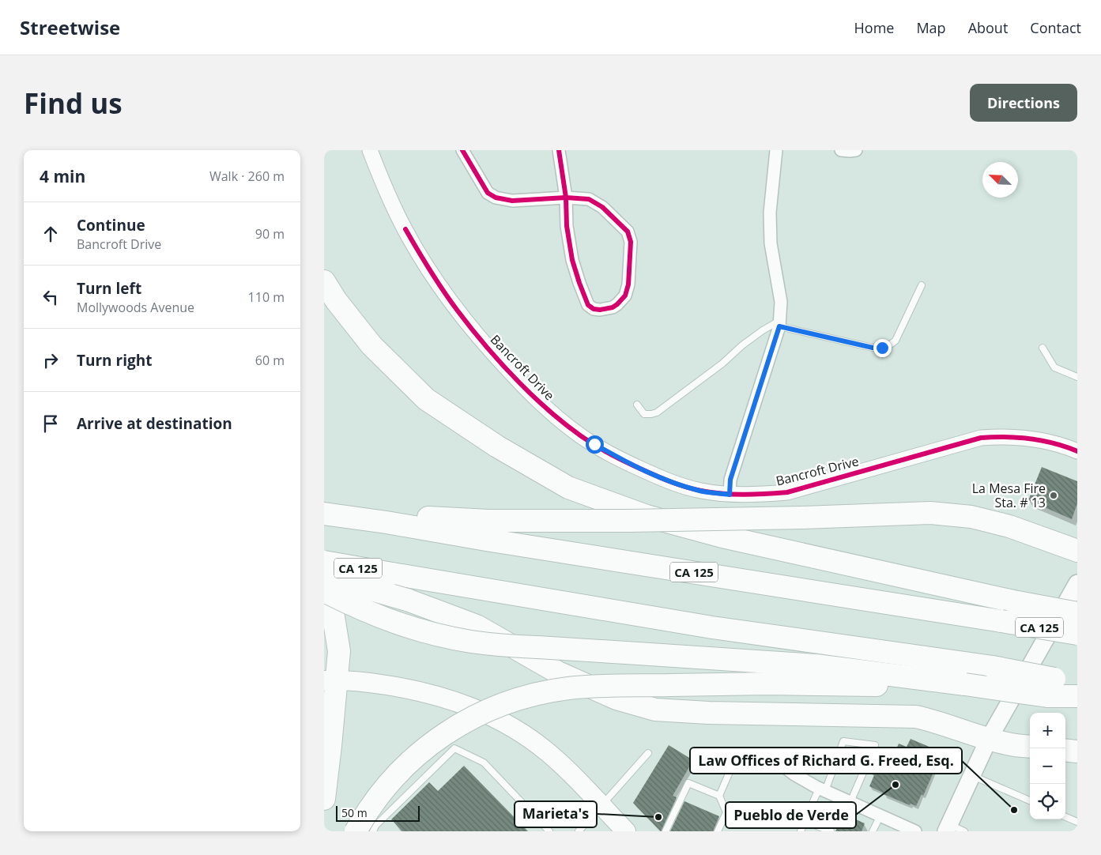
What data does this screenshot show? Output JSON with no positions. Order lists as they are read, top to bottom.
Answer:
{
  "streets": {
    "highway": ["CA 125"],
    "street": ["Bancroft Drive"]
  },
  "places": [
    "La Mesa Fire Sta. # 13",
    "Pueblo de Verde",
    "Law Offices of Richard G. Freed, Esq.",
    "Marieta's"
  ],
  "scale_bar": "50 m",
  "north": "top left",
  "page": {
    "header": "Streetwise",
    "nav": [
      "Home",
      "Map",
      "About",
      "Contact"
    ],
    "buttons": "Directions",
    "title": "Find us",
    "heading": ["4 min", "Walk · 260 m"],
    "list": [
      ["Continue", "Bancroft Drive", "90 m"],
      ["Turn left", "Mollywoods Avenue", "110 m"],
      ["Turn right", "60 m"],
      "Arrive at destination"
    ],
    "map_buttons": ["+", "−"],
    "scale": "50 m"
  }
}
